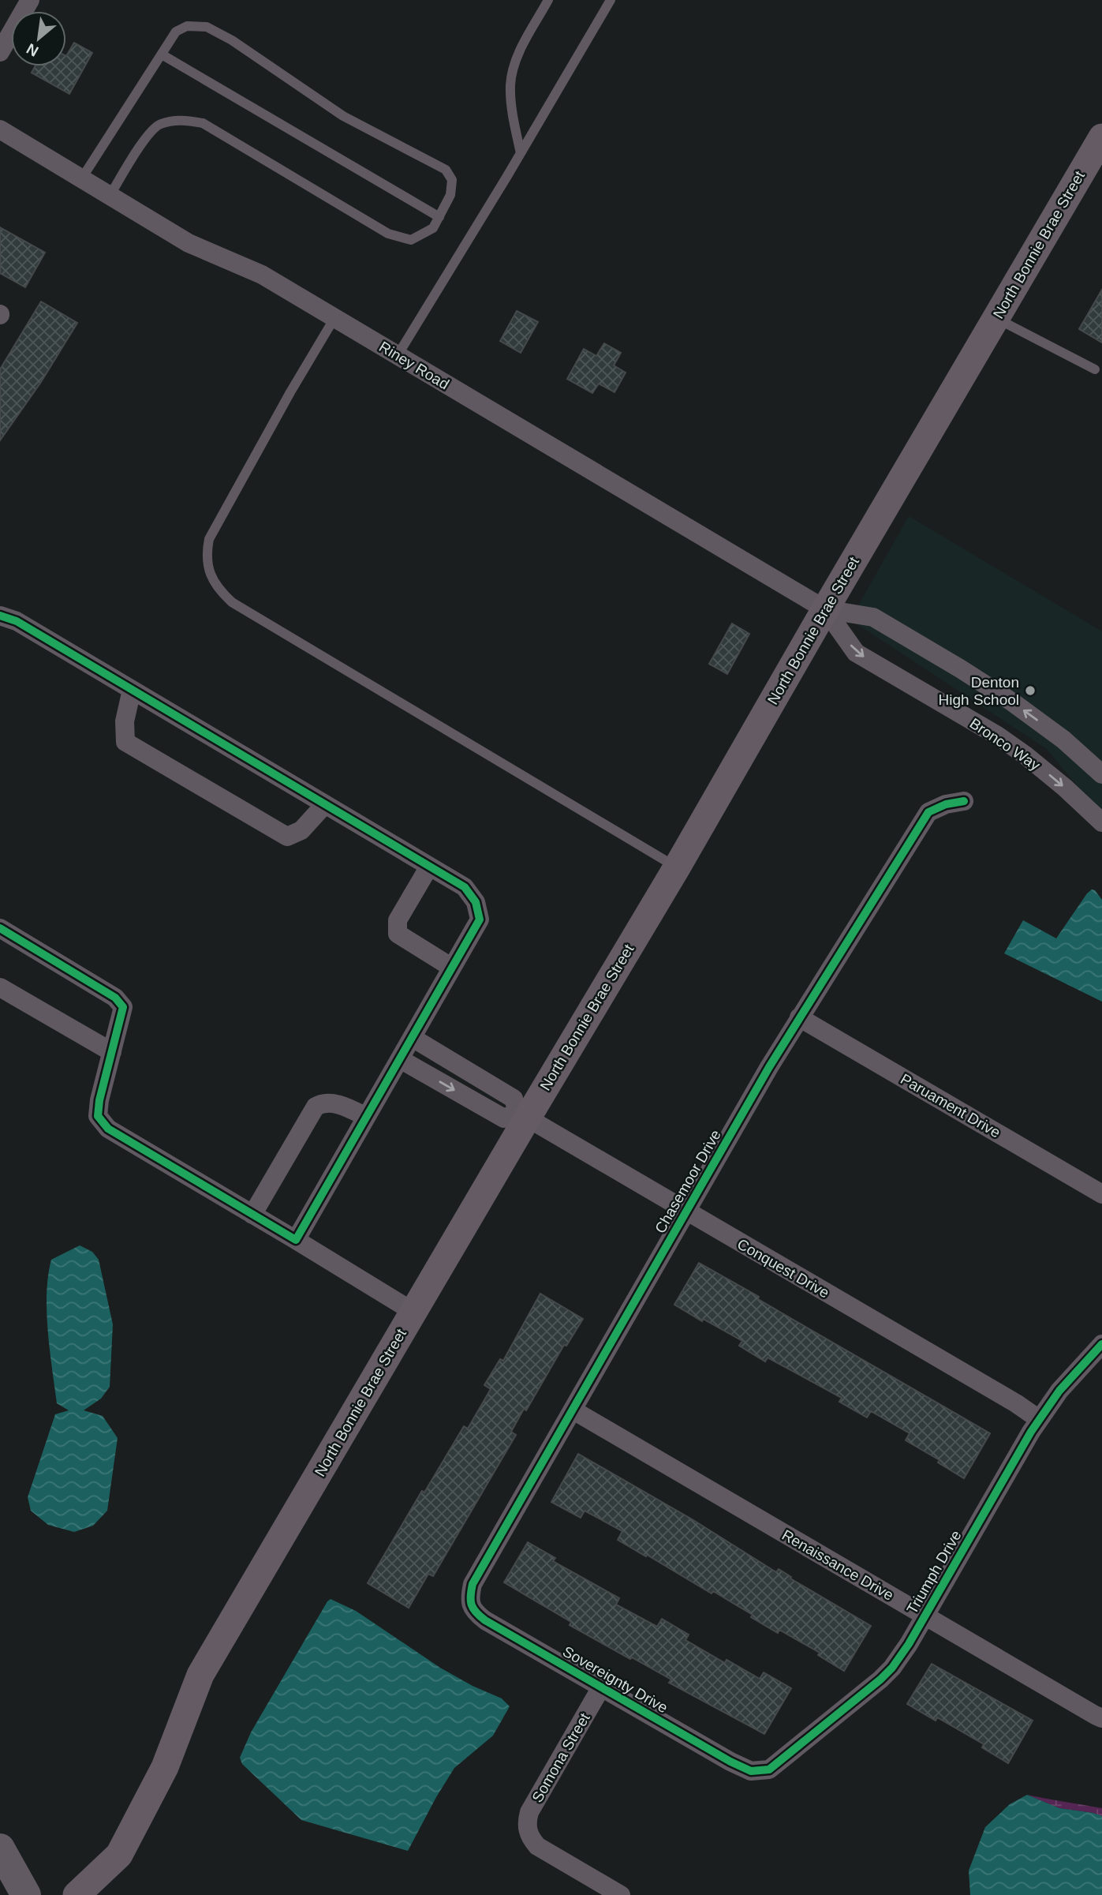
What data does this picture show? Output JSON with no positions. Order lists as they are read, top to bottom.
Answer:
{
  "streets": {
    "main road": ["North Bonnie Brae Street"],
    "street": [
      "Riney Road",
      "Bronco Way",
      "Paruament Drive",
      "Chasemoor Drive",
      "Conquest Drive",
      "Renaissance Drive",
      "Triumph Drive",
      "Sovereignty Drive",
      "Somona Street"
    ]
  },
  "crossings": [
    ["North Bonnie Brae Street", "Riney Road"],
    ["North Bonnie Brae Street", "Bronco Way"],
    ["North Bonnie Brae Street", "Conquest Drive"],
    ["Riney Road", "Bronco Way"],
    ["Paruament Drive", "Chasemoor Drive"],
    ["Chasemoor Drive", "Conquest Drive"],
    ["Chasemoor Drive", "Renaissance Drive"],
    ["Chasemoor Drive", "Sovereignty Drive"],
    ["Conquest Drive", "Triumph Drive"],
    ["Renaissance Drive", "Triumph Drive"],
    ["Triumph Drive", "Sovereignty Drive"],
    ["Sovereignty Drive", "Somona Street"]
  ],
  "places": ["Denton High School"],
  "north": "bottom left"
}
